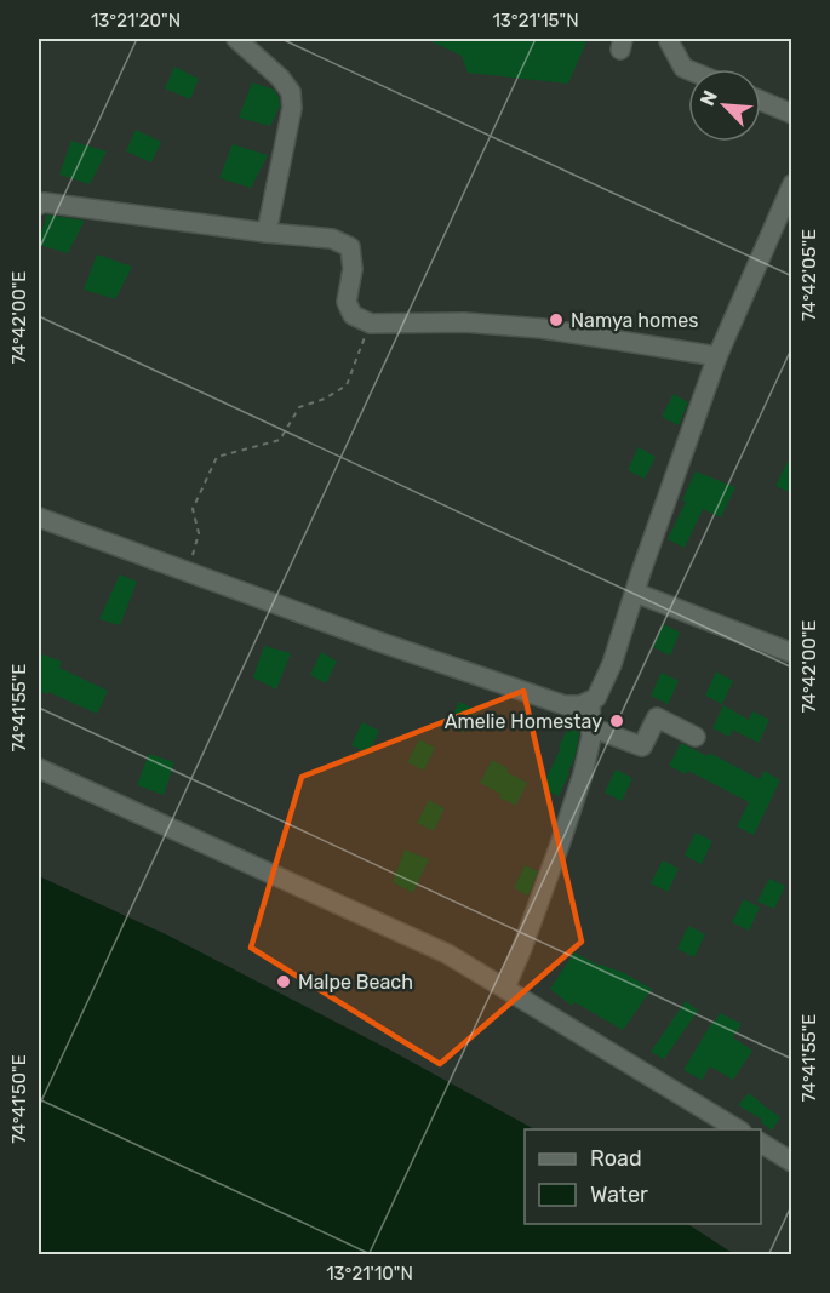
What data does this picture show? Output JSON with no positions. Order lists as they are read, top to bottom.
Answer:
{
  "places": ["Namya homes", "Amelie Homestay", "Malpe Beach"],
  "legend": ["Road", "Water"],
  "north": "top left",
  "coordinates": [
    "13°21'20\"N",
    "13°21'15\"N",
    "74°42'05\"E",
    "74°42'00\"E",
    "74°41'55\"E",
    "74°41'50\"E",
    "13°21'10\"N"
  ]
}
